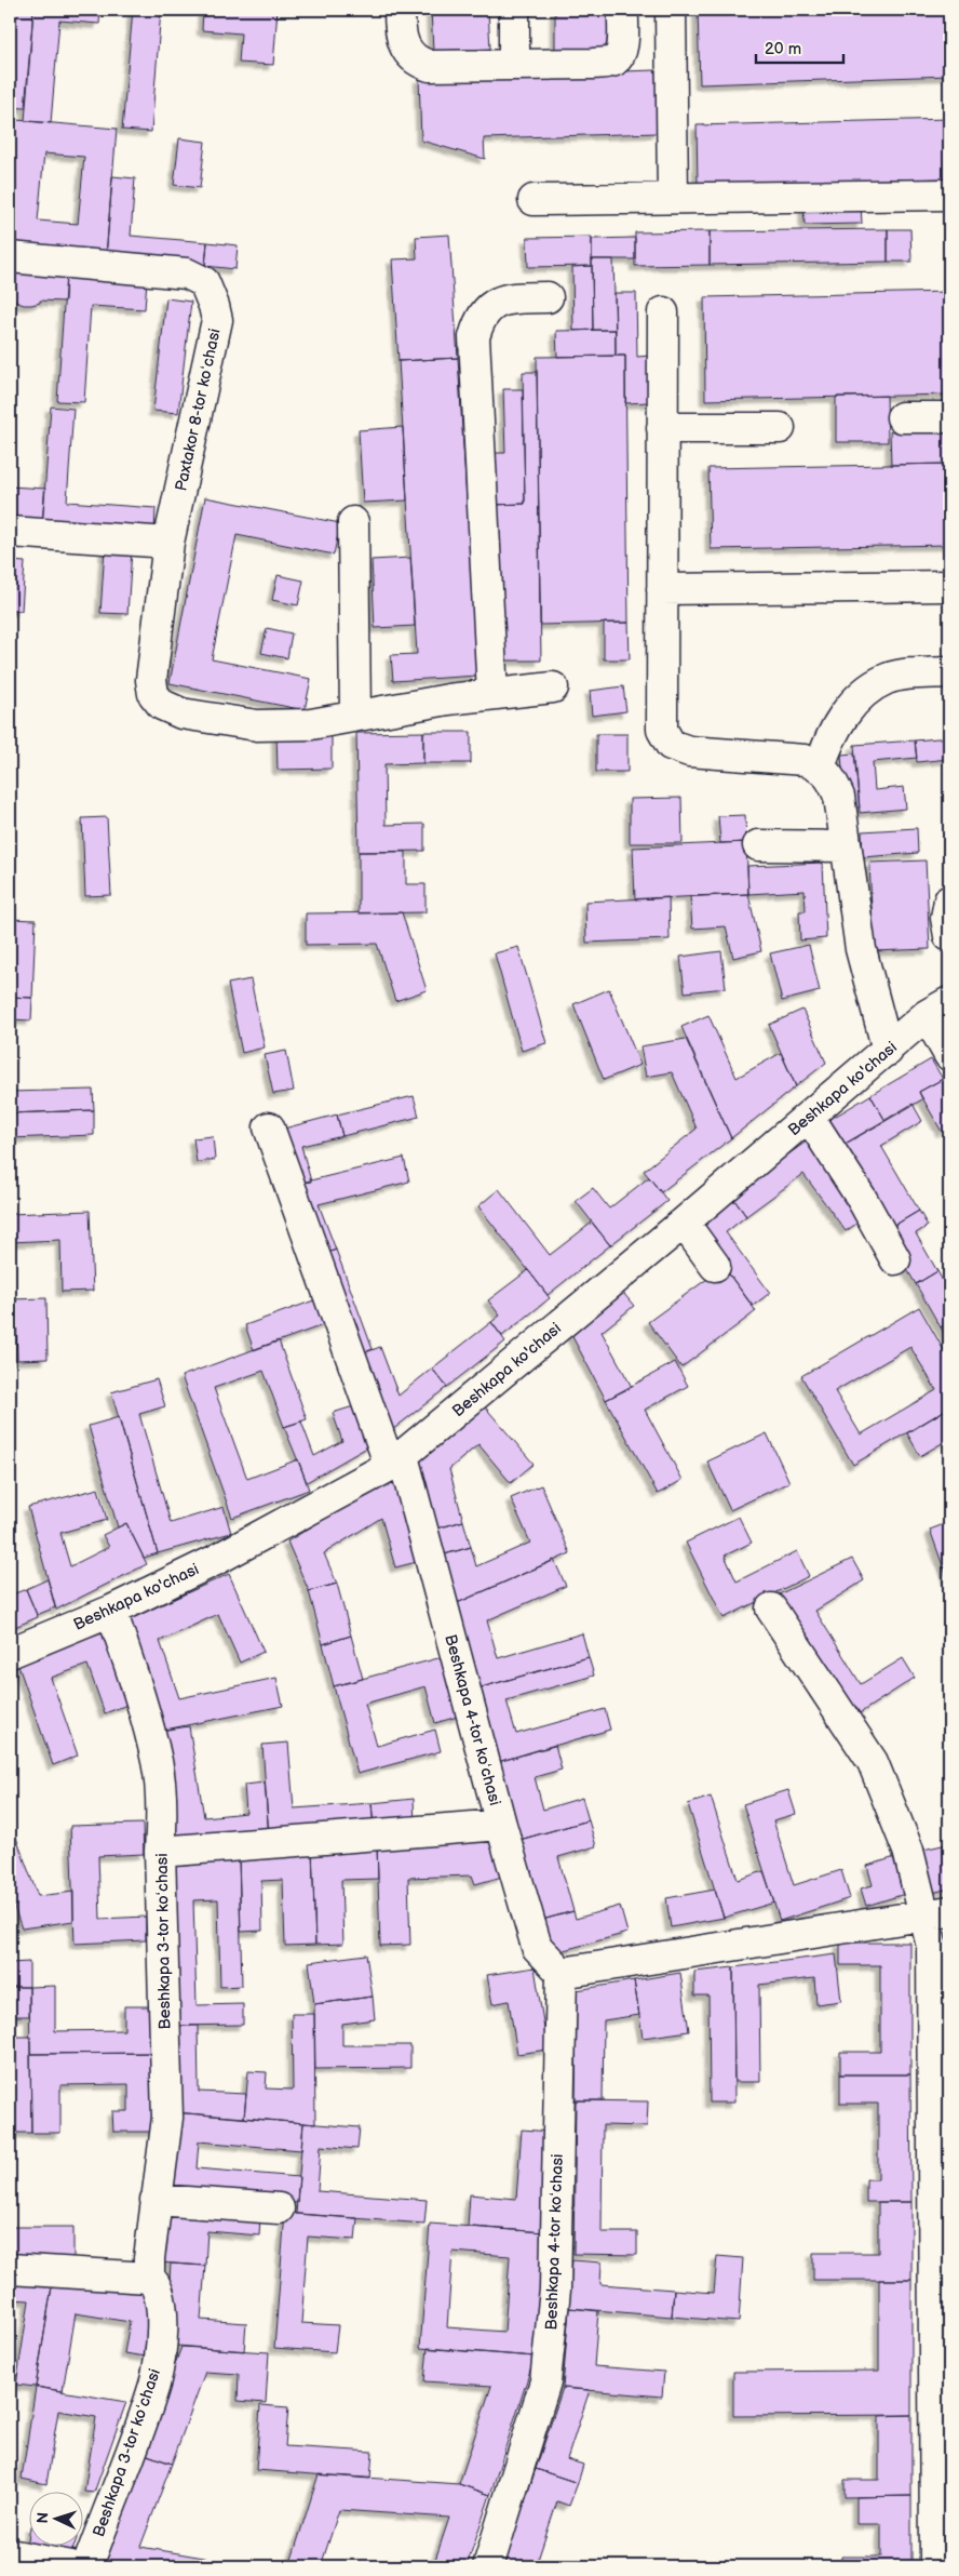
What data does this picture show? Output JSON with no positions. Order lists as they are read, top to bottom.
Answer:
{
  "streets": {
    "street": [
      "Paxtakor 8-tor koʻchasi",
      "Beshkapa ko'chasi",
      "Beshkapa 4-tor koʻchasi",
      "Beshkapa 3-tor koʻchasi"
    ]
  },
  "crossings": [
    ["Beshkapa ko'chasi", "Beshkapa 4-tor koʻchasi"],
    ["Beshkapa ko'chasi", "Beshkapa 3-tor koʻchasi"]
  ],
  "scale_bar": "20 m",
  "north": "left"
}
